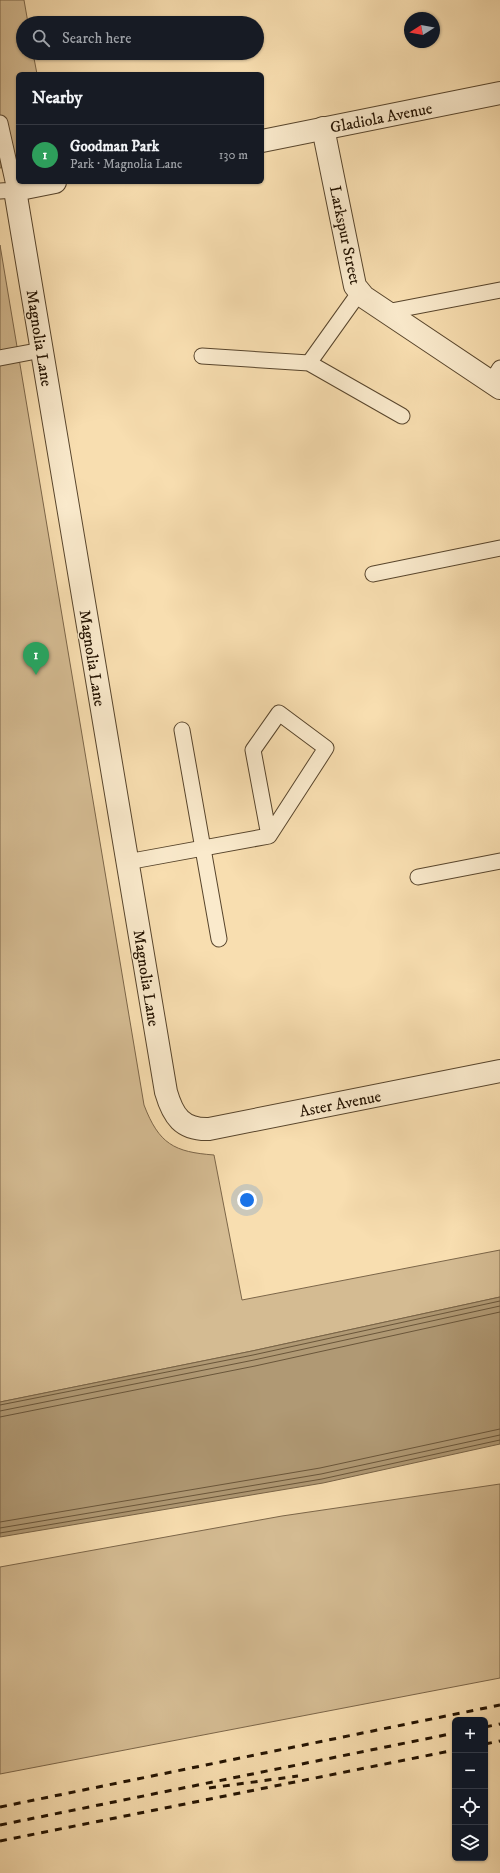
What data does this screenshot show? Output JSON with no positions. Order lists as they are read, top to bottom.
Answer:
{
  "streets": {
    "street": [
      "Gladiola Avenue",
      "Larkspur Street",
      "Magnolia Lane",
      "Aster Avenue"
    ]
  },
  "crossings": [
    ["Gladiola Avenue", "Larkspur Street"],
    ["Magnolia Lane", "Aster Avenue"]
  ],
  "north": "left",
  "page": {
    "search": "Search here",
    "heading": "Nearby",
    "list": [
      {
        "mark": "1",
        "name": "Goodman Park",
        "note": "Park · Magnolia Lane",
        "value": "130 m"
      }
    ],
    "pins": "1",
    "map_buttons": ["+", "−"]
  }
}
